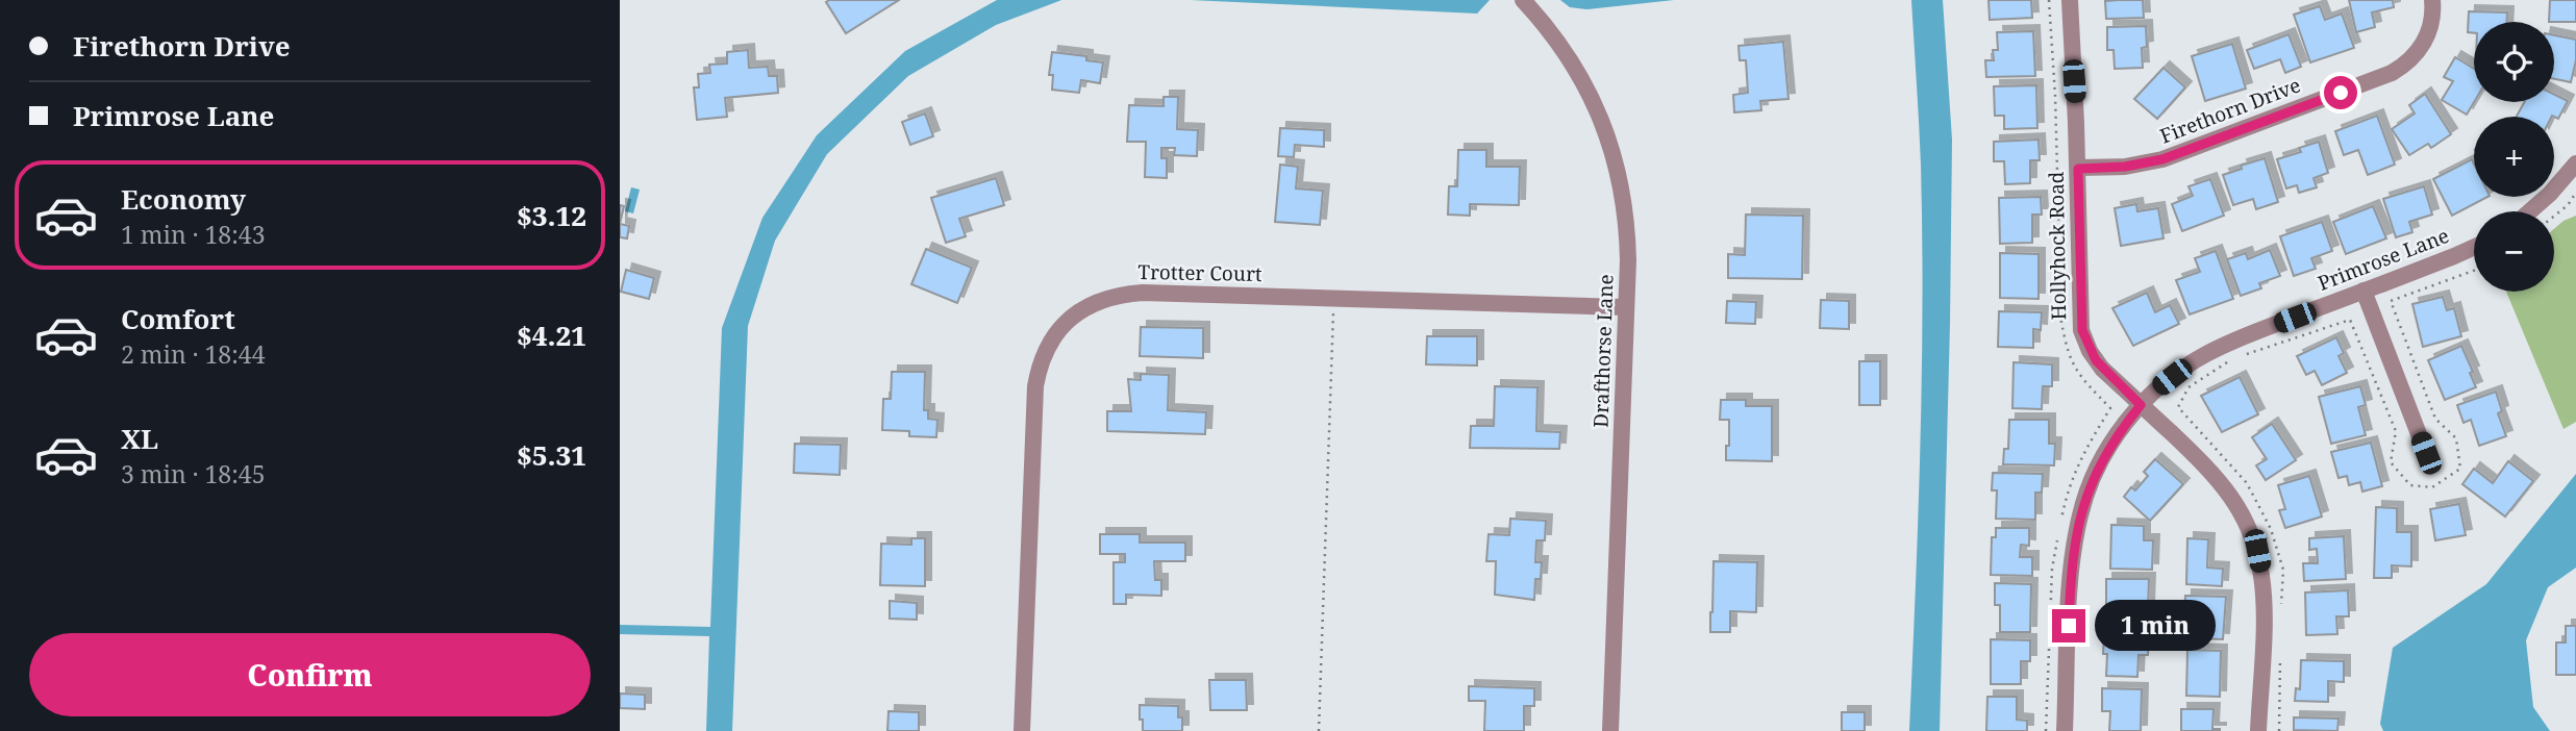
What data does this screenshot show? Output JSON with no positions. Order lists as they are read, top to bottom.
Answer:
{
  "streets": {
    "street": [
      "Firethorn Drive",
      "Hollyhock Road",
      "Primrose Lane",
      "Trotter Court",
      "Drafthorse Lane"
    ]
  },
  "crossings": [
    ["Firethorn Drive", "Hollyhock Road"],
    ["Hollyhock Road", "Primrose Lane"],
    ["Trotter Court", "Drafthorse Lane"]
  ],
  "page": {
    "banner": ["Firethorn Drive", "Primrose Lane"],
    "map_buttons": ["+", "−"],
    "list": [
      {
        "name": "Economy",
        "note": "1 min · 18:43",
        "value": "$3.12"
      },
      {
        "name": "Comfort",
        "note": "2 min · 18:44",
        "value": "$4.21"
      },
      {
        "name": "XL",
        "note": "3 min · 18:45",
        "value": "$5.31"
      }
    ],
    "bubble": "1 min",
    "buttons": "Confirm"
  }
}
